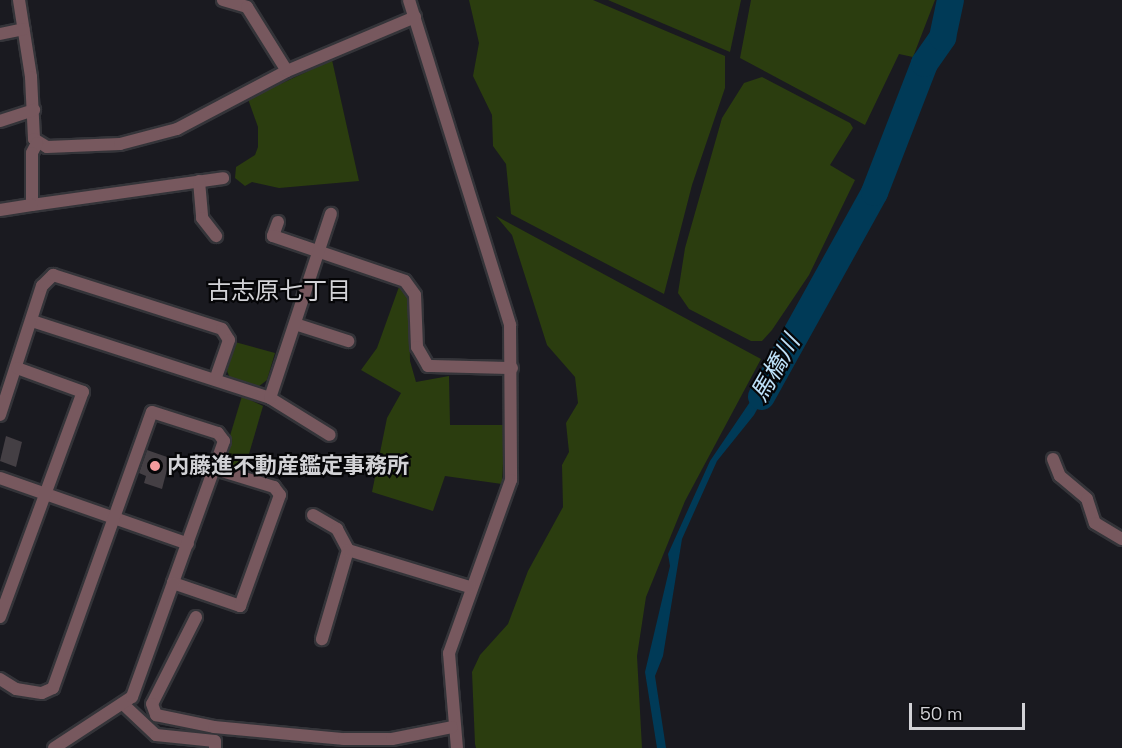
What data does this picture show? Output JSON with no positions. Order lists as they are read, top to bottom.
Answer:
{
  "districts": ["古志原七丁目"],
  "water": ["馬橋川"],
  "places": ["内藤進不動産鑑定事務所"],
  "scale_bar": "50 m"
}
